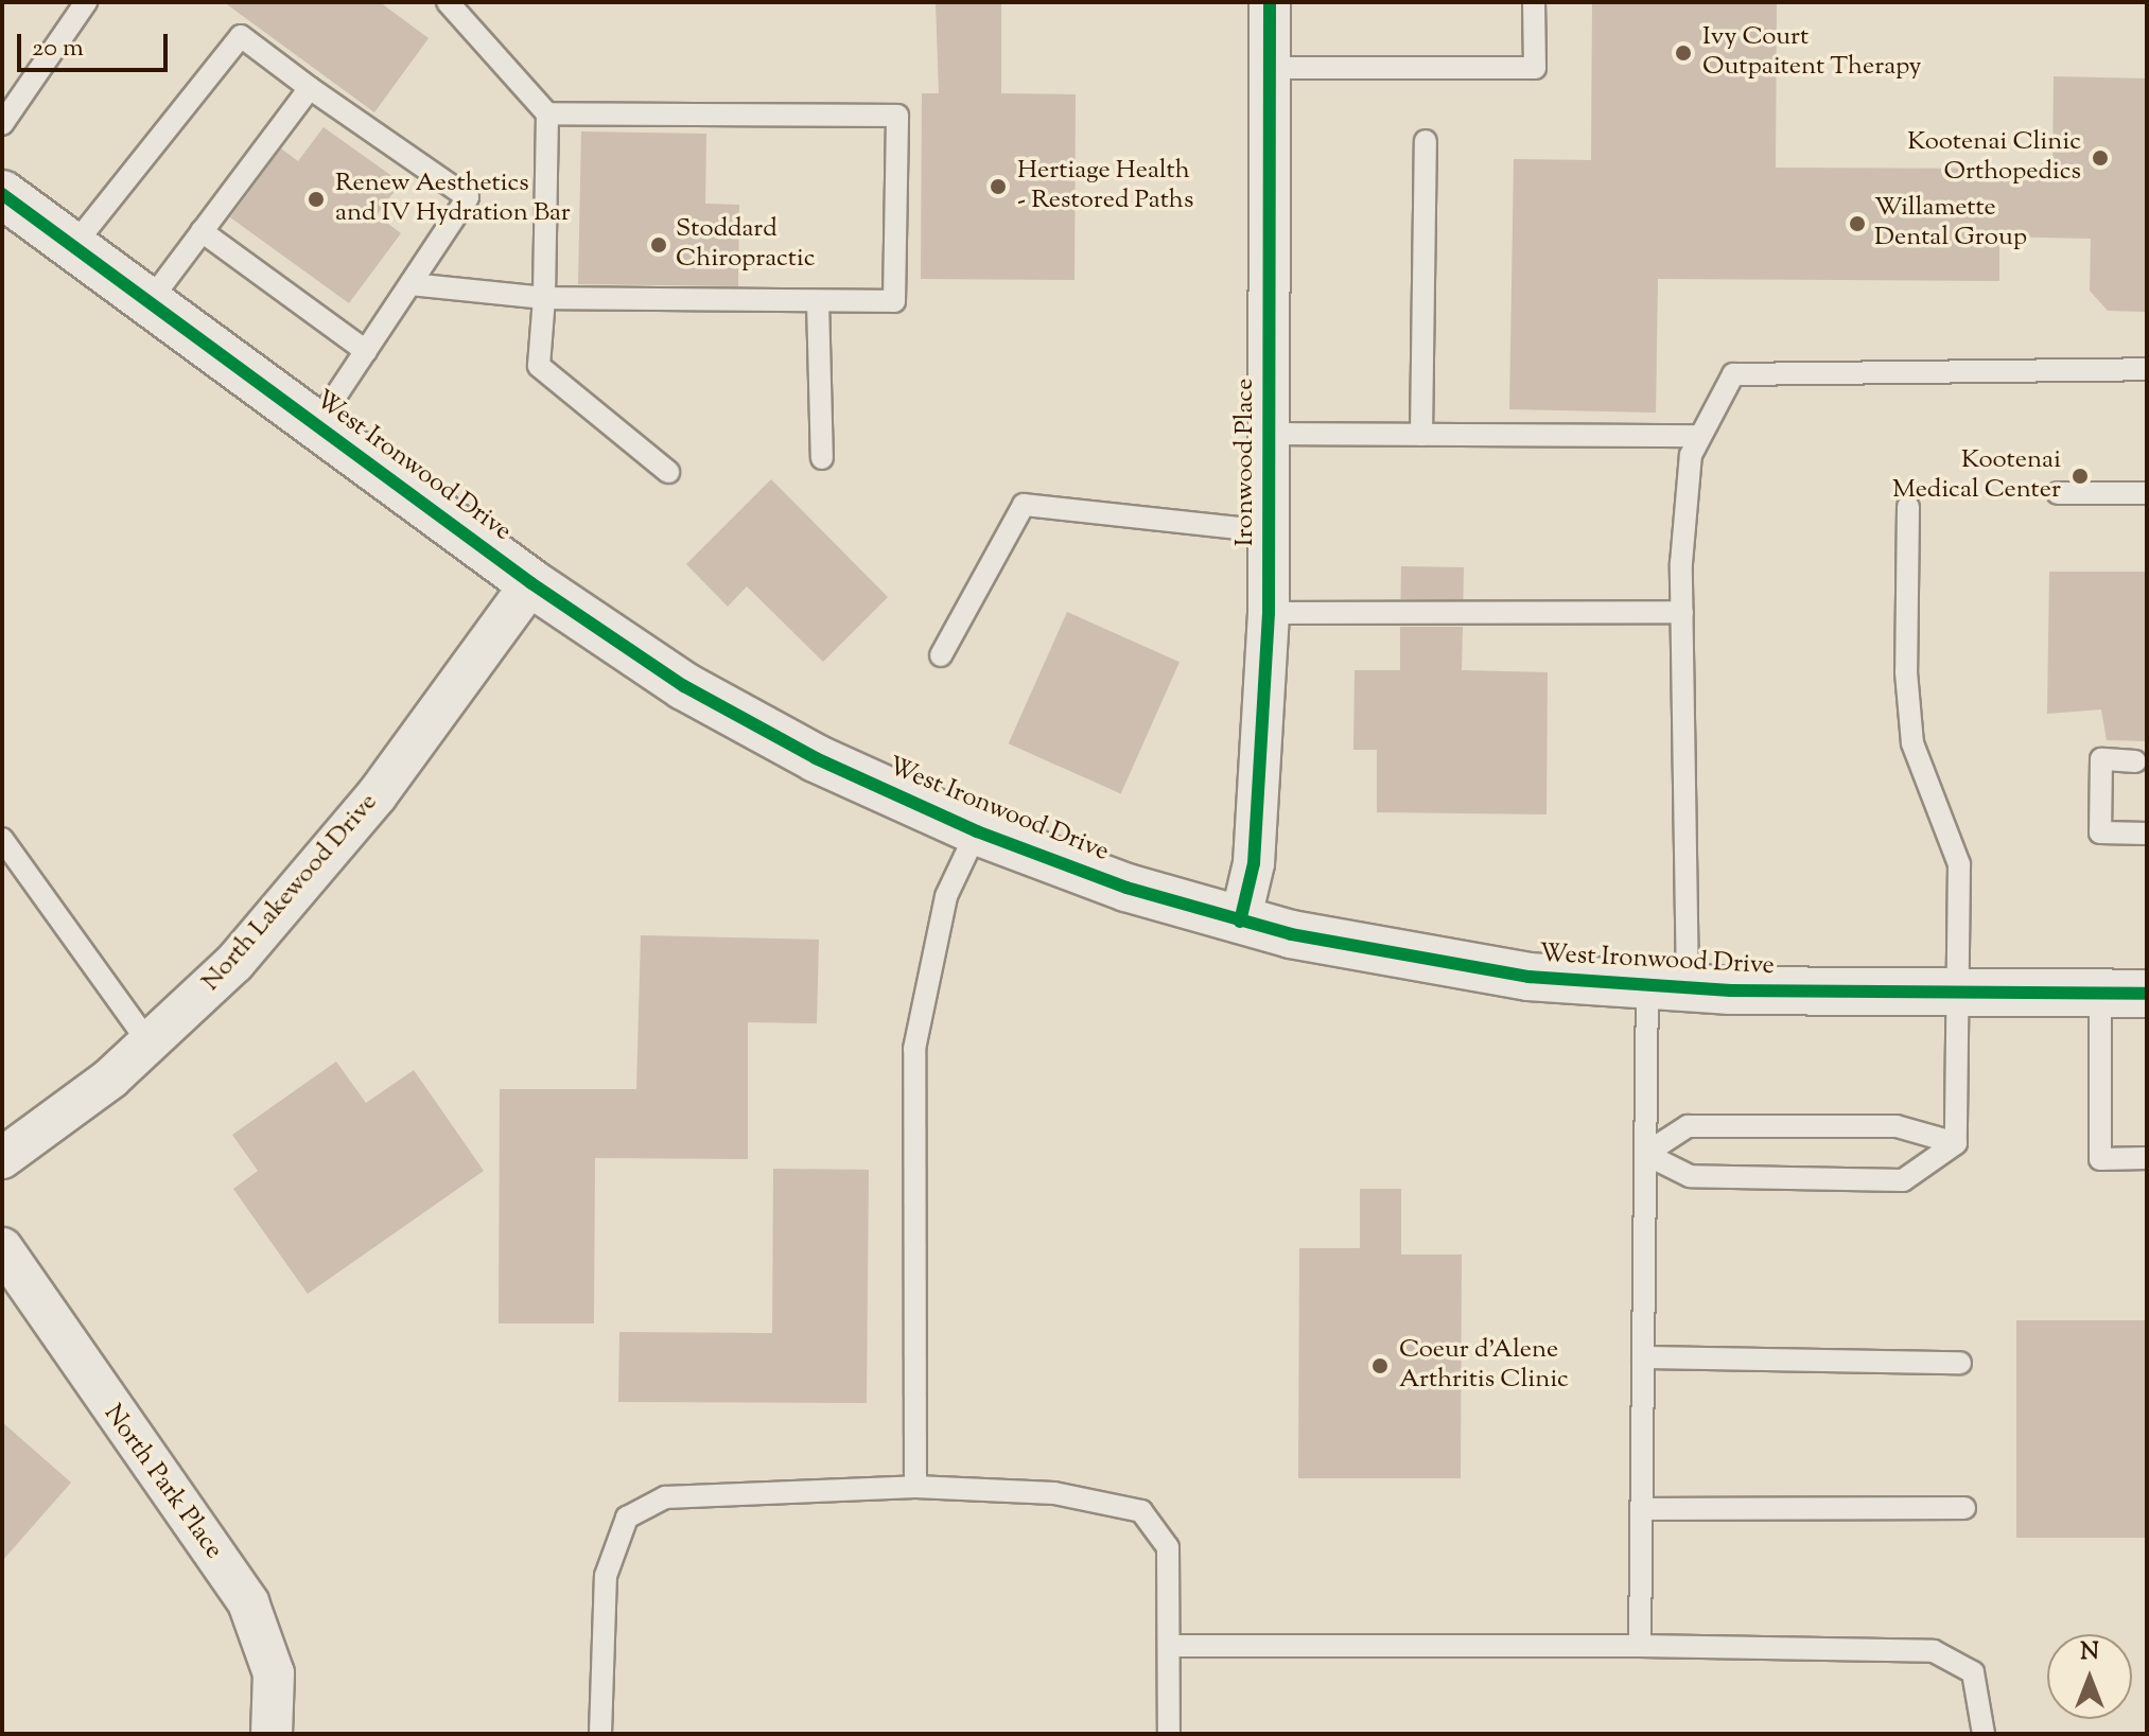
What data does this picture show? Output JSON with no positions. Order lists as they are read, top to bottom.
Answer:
{
  "streets": {
    "street": [
      "Ironwood Place",
      "West Ironwood Drive",
      "North Lakewood Drive",
      "North Park Place"
    ]
  },
  "crossings": [
    ["Ironwood Place", "West Ironwood Drive"],
    ["West Ironwood Drive", "North Lakewood Drive"]
  ],
  "places": [
    "Ivy Court Outpaitent Therapy",
    "Kootenai Clinic Orthopedics",
    "Hertiage Health - Restored Paths",
    "Renew Aesthetics and IV Hydration Bar",
    "Willamette Dental Group",
    "Stoddard Chiropractic",
    "Kootenai Medical Center",
    "Coeur d'Alene Arthritis Clinic"
  ],
  "scale_bar": "20 m",
  "north": "top"
}
